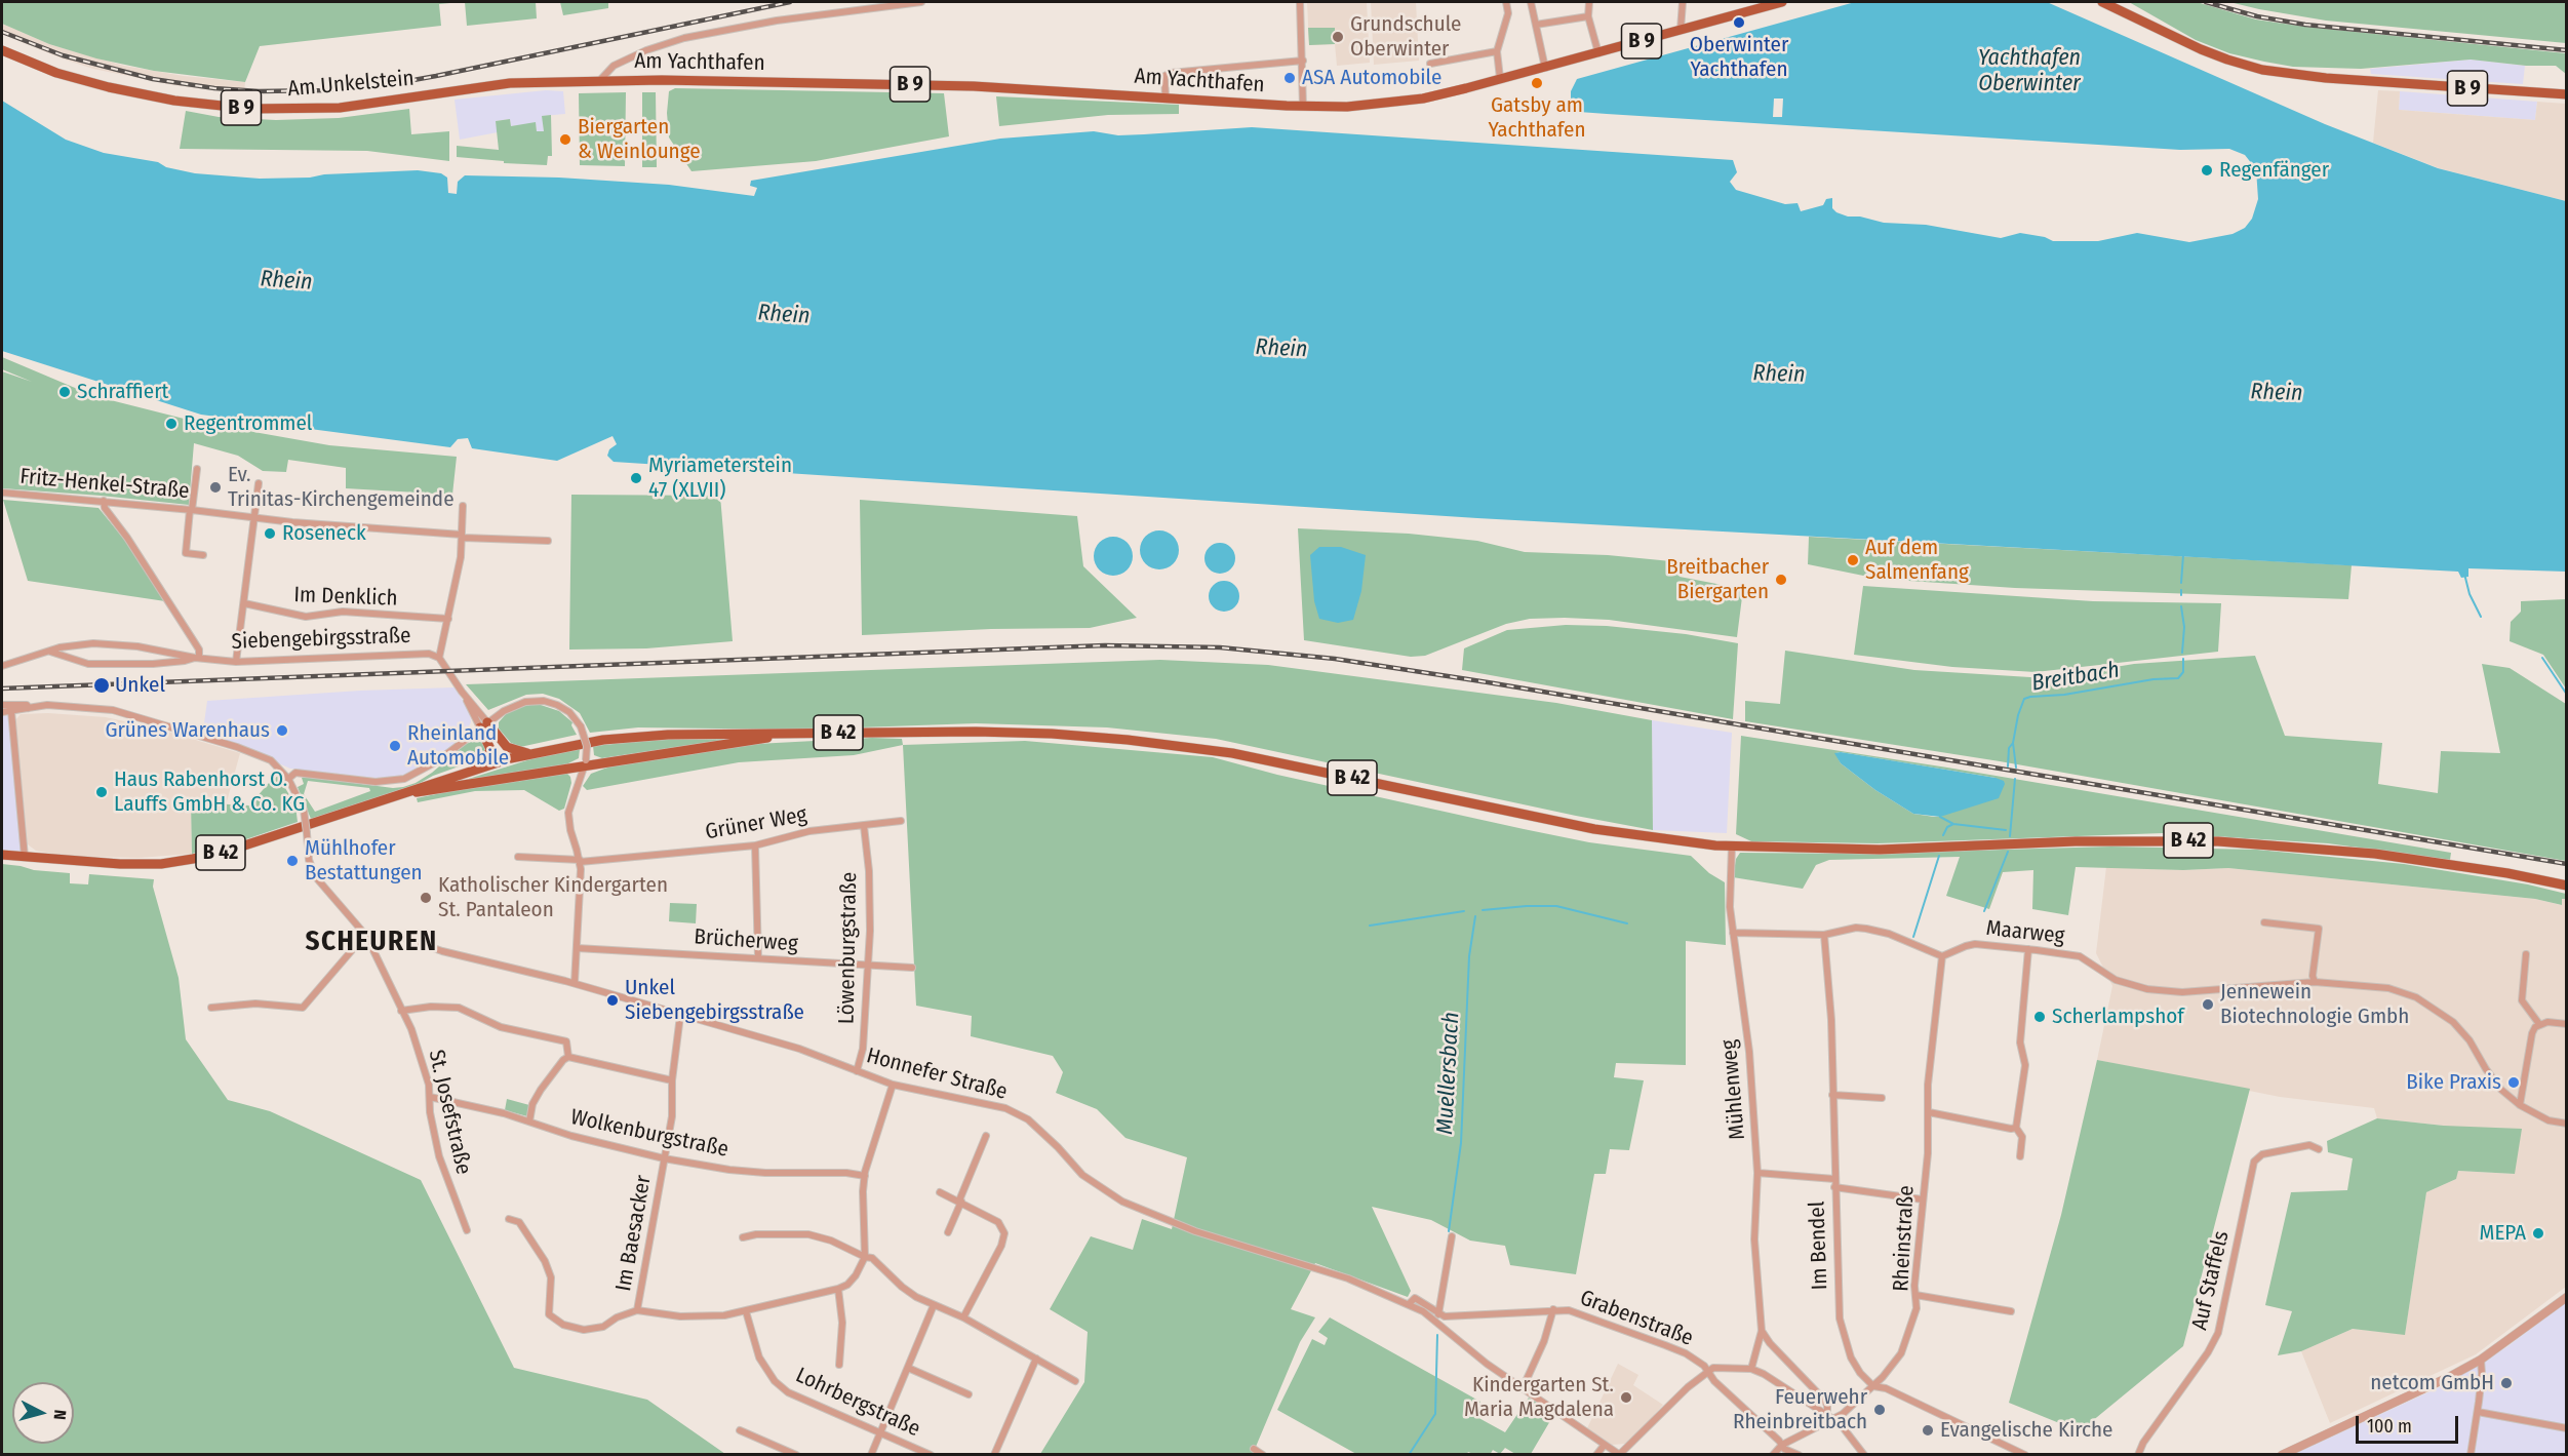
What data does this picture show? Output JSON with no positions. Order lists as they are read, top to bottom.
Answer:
{
  "streets": {
    "main road": [
      "B 9",
      "Am Yachthafen",
      "Am Unkelstein",
      "B 42"
    ],
    "street": [
      "Fritz-Henkel-Straße",
      "Im Denklich",
      "Siebengebirgsstraße",
      "Grüner Weg",
      "Maarweg",
      "Brücherweg",
      "Löwenburgstraße",
      "Honnefer Straße",
      "Mühlenweg",
      "St. Josefstraße",
      "Wolkenburgstraße",
      "Im Baesacker",
      "Rheinstraße",
      "Im Bendel",
      "Auf Staffels",
      "Grabenstraße",
      "Lohrbergstraße"
    ]
  },
  "crossings": [
    ["Am Yachthafen", "Am Unkelstein"],
    ["B 42", "Mühlenweg"],
    ["Grüner Weg", "Löwenburgstraße"],
    ["Maarweg", "Rheinstraße"],
    ["Brücherweg", "Löwenburgstraße"],
    ["Löwenburgstraße", "Honnefer Straße"],
    ["Honnefer Straße", "St. Josefstraße"],
    ["Honnefer Straße", "Im Baesacker"],
    ["Honnefer Straße", "Grabenstraße"],
    ["St. Josefstraße", "Wolkenburgstraße"],
    ["Wolkenburgstraße", "Im Baesacker"],
    ["Rheinstraße", "Im Bendel"],
    ["Rheinstraße", "Grabenstraße"]
  ],
  "districts": ["SCHEUREN"],
  "water": [
    "Yachthafen Oberwinter",
    "Rhein",
    "Breitbach",
    "Muellersbach"
  ],
  "places": [
    "Oberwinter Yachthafen",
    "Grundschule Oberwinter",
    "ASA Automobile",
    "Gatsby am Yachthafen",
    "Biergarten & Weinlounge",
    "Regenfänger",
    "Schraffiert",
    "Regentrommel",
    "Myriameterstein 47 (XLVII)",
    "Ev. Trinitas-Kirchengemeinde",
    "Roseneck",
    "Auf dem Salmenfang",
    "Breitbacher Biergarten",
    "Unkel",
    "Grünes Warenhaus",
    "Rheinland Automobile",
    "Haus Rabenhorst O. Lauffs GmbH & Co. KG",
    "Mühlhofer Bestattungen",
    "Katholischer Kindergarten St. Pantaleon",
    "Unkel Siebengebirgsstraße",
    "Jennewein Biotechnologie Gmbh",
    "Scherlampshof",
    "Bike Praxis",
    "MEPA",
    "netcom GmbH",
    "Kindergarten St. Maria Magdalena",
    "Feuerwehr Rheinbreitbach",
    "Evangelische Kirche"
  ],
  "scale_bar": "100 m",
  "north": "right"
}
